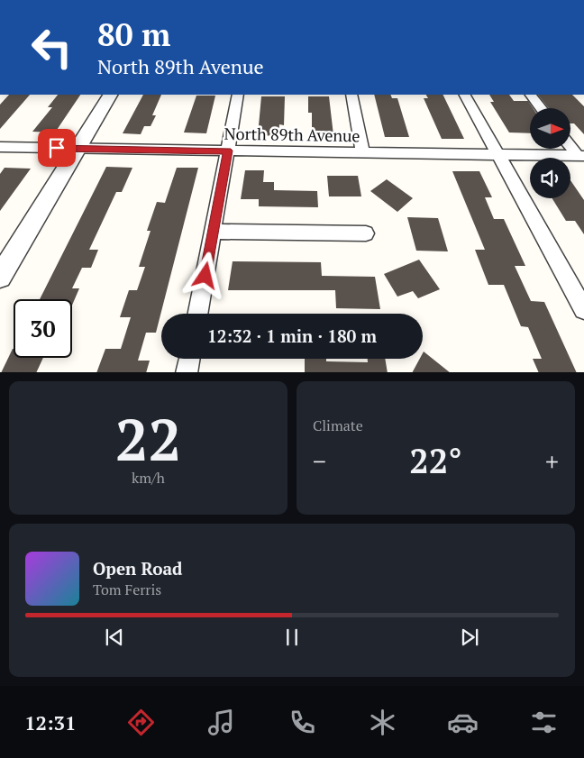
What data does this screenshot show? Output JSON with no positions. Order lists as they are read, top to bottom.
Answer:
{
  "streets": {
    "street": ["North 89th Avenue"]
  },
  "north": "right",
  "page": {
    "turn": ["80 m", "North 89th Avenue"],
    "limit": "30",
    "trip": "12:32 · 1 min · 180 m",
    "tile": [
      ["22", "km/h"],
      "Climate"
    ],
    "heat": ["−", "22°", "+"],
    "song": ["Open Road", "Tom Ferris"],
    "tabs": "12:31"
  }
}
